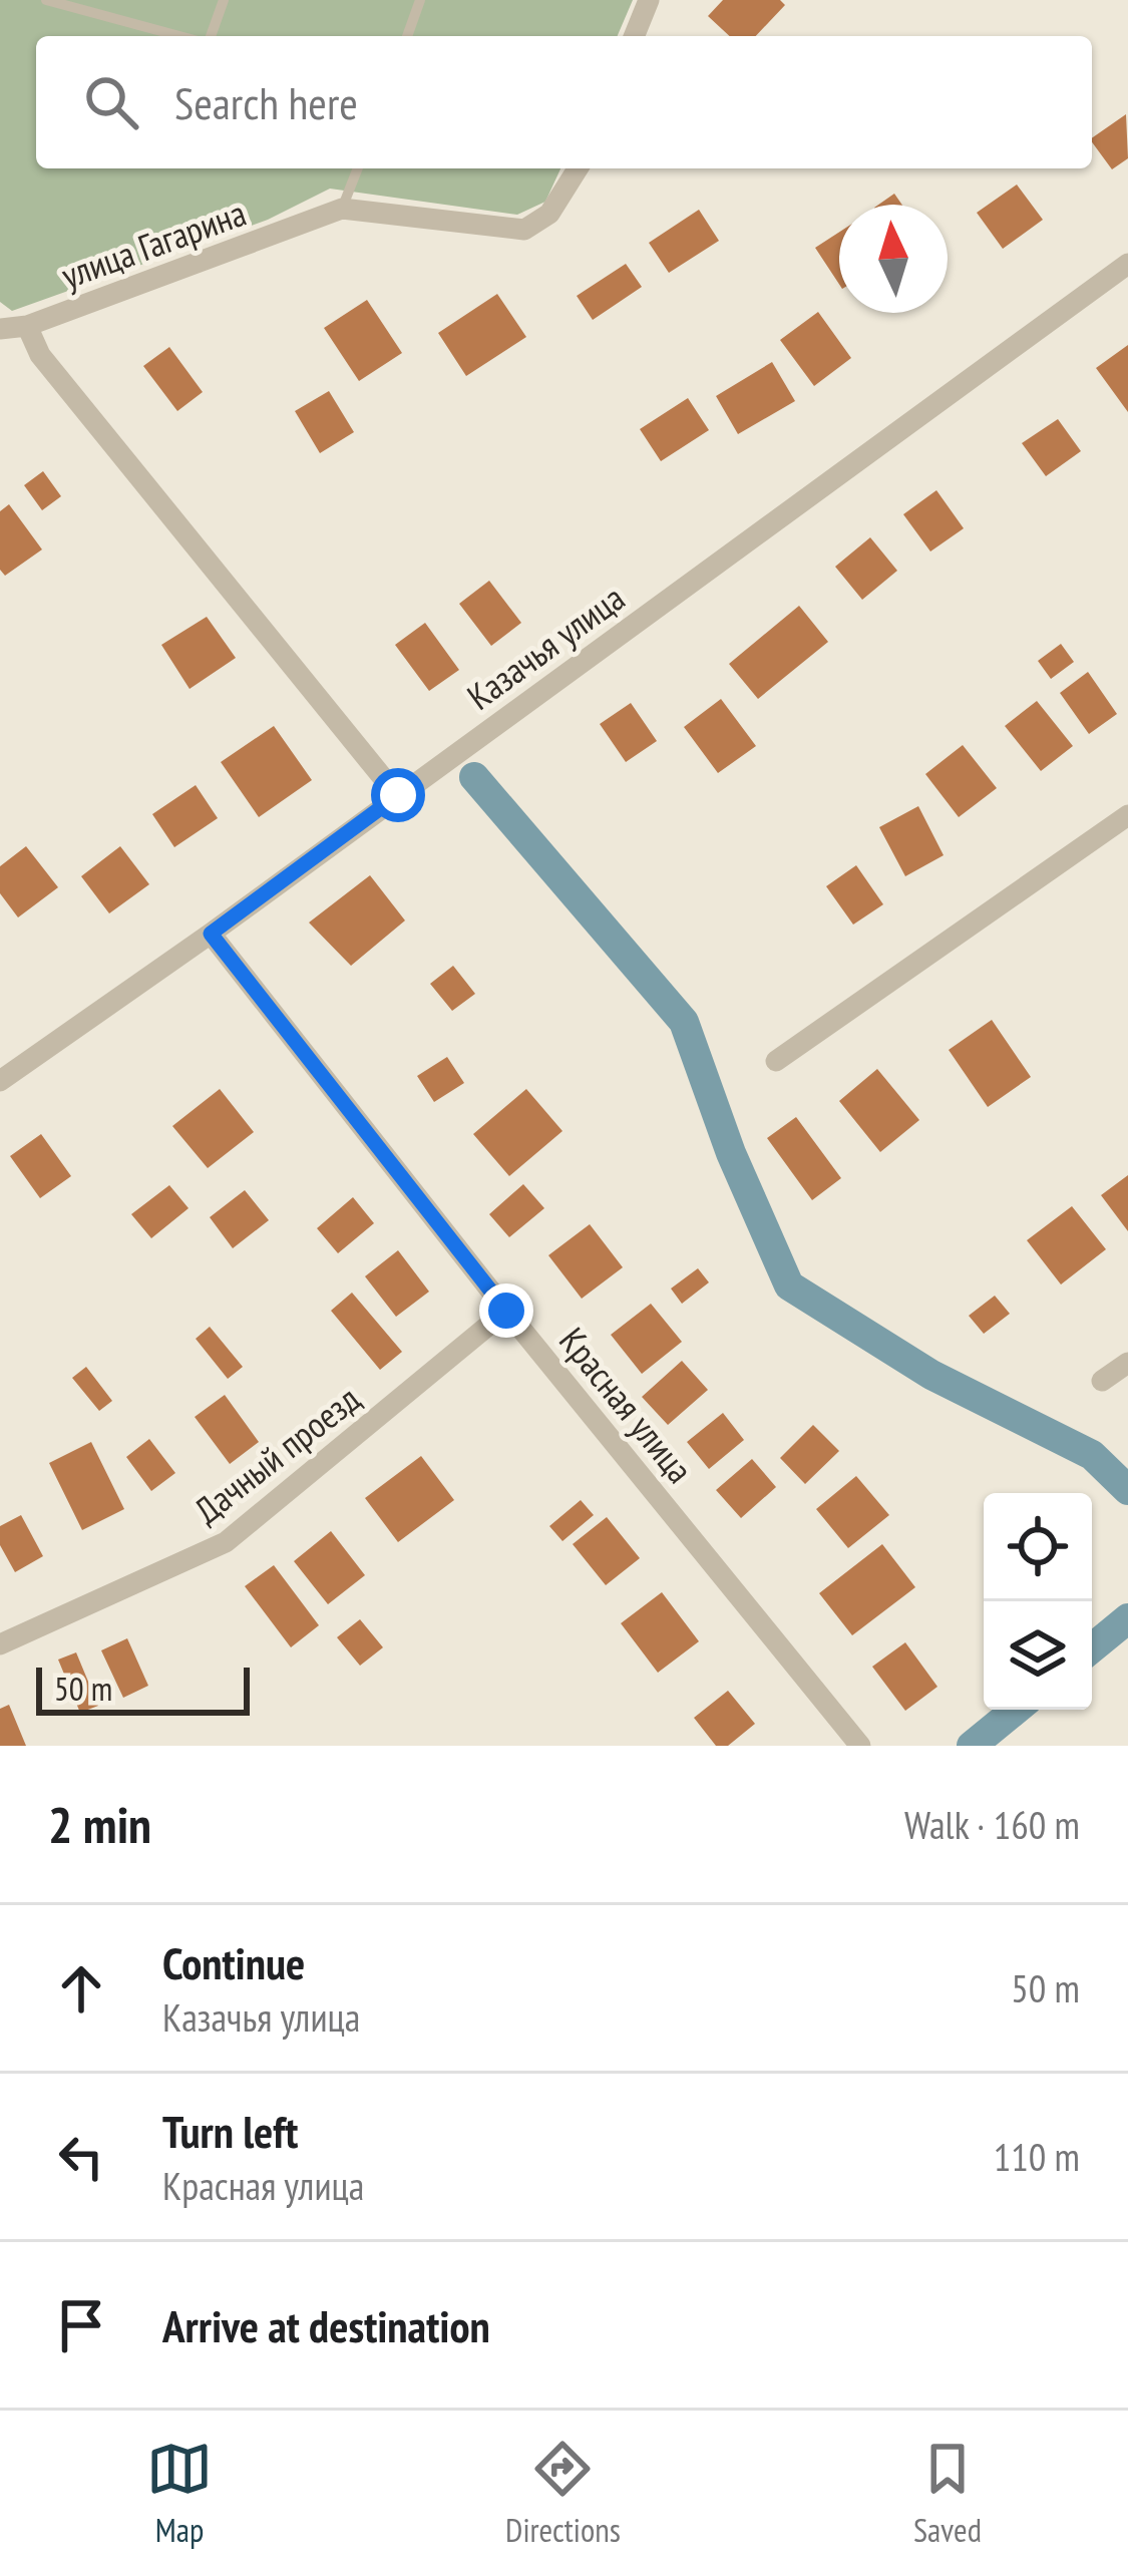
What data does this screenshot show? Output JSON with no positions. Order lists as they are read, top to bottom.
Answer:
{
  "streets": {
    "street": [
      "улица Гагарина",
      "Казачья улица",
      "Красная улица",
      "Дачный проезд"
    ]
  },
  "crossings": [
    ["Казачья улица", "Красная улица"],
    ["Красная улица", "Дачный проезд"]
  ],
  "scale_bar": "50 m",
  "north": "top",
  "page": {
    "search": "Search here",
    "scale": "50 m",
    "heading": ["2 min", "Walk · 160 m"],
    "list": [
      ["Continue", "Казачья улица", "50 m"],
      ["Turn left", "Красная улица", "110 m"],
      "Arrive at destination"
    ],
    "nav": ["Map", "Directions", "Saved"]
  }
}
